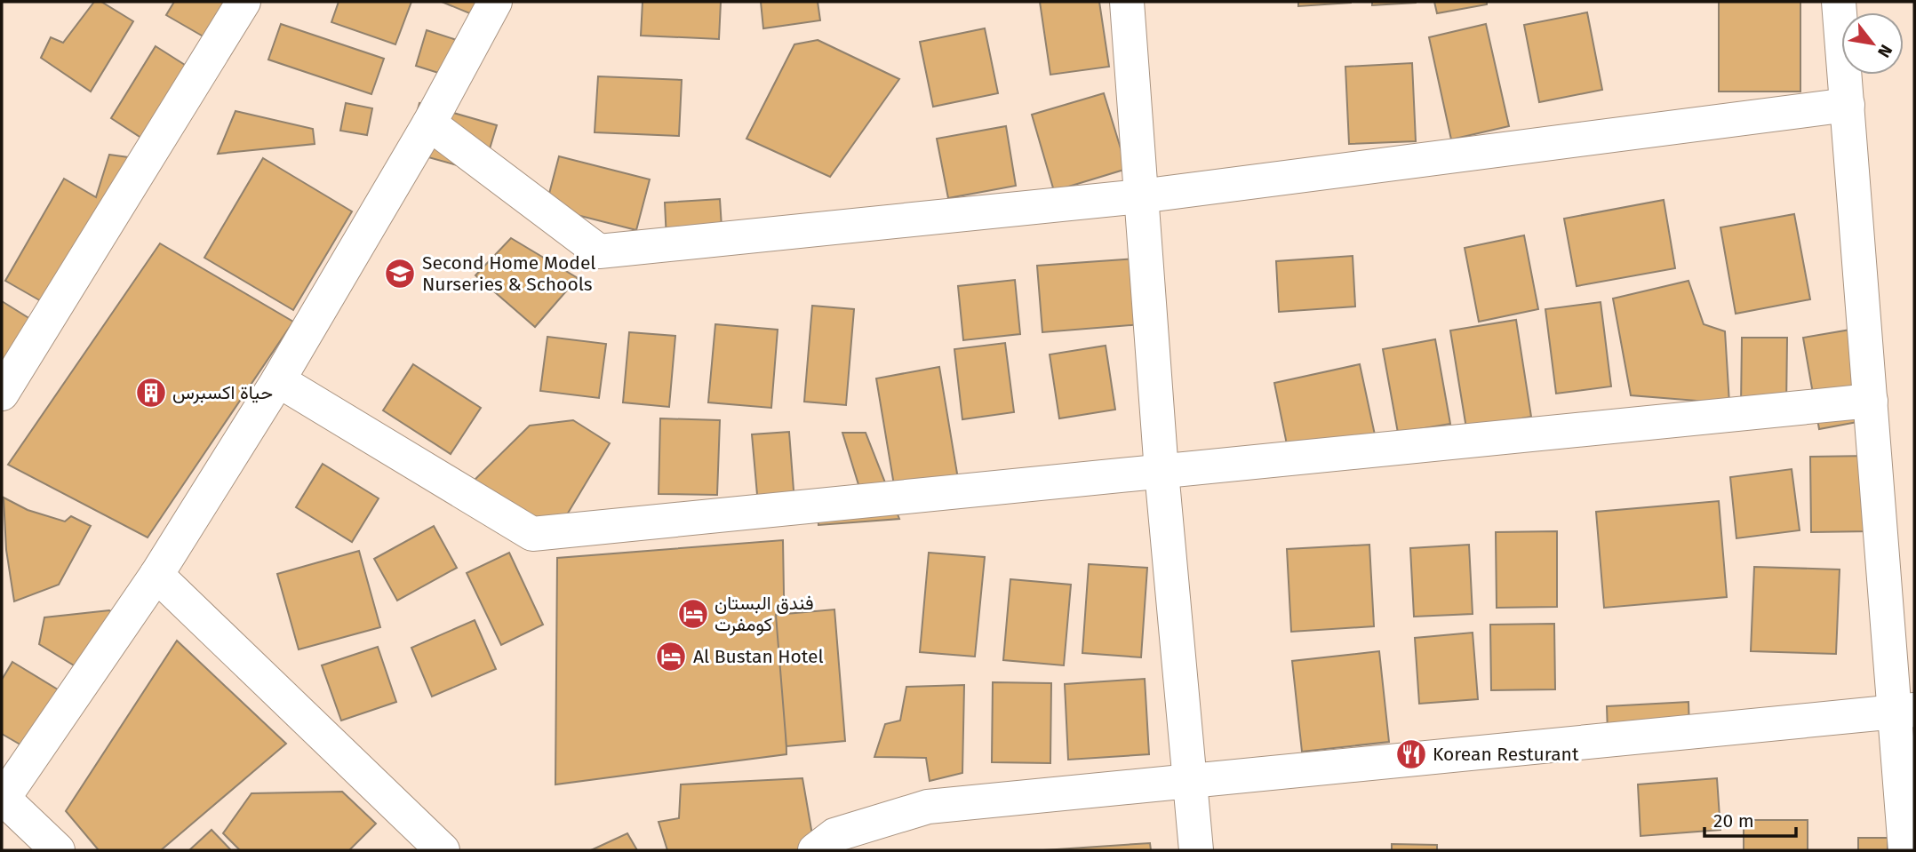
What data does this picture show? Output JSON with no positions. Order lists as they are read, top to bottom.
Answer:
{
  "places": {
    "school or university": ["Second Home Model Nurseries & Schools"],
    "building": ["حياة اكسبرس"],
    "hotel": ["فندق البستان كومفرت", "Al Bustan Hotel"],
    "restaurant": ["Korean Resturant"]
  },
  "scale_bar": "20 m",
  "north": "bottom right"
}
